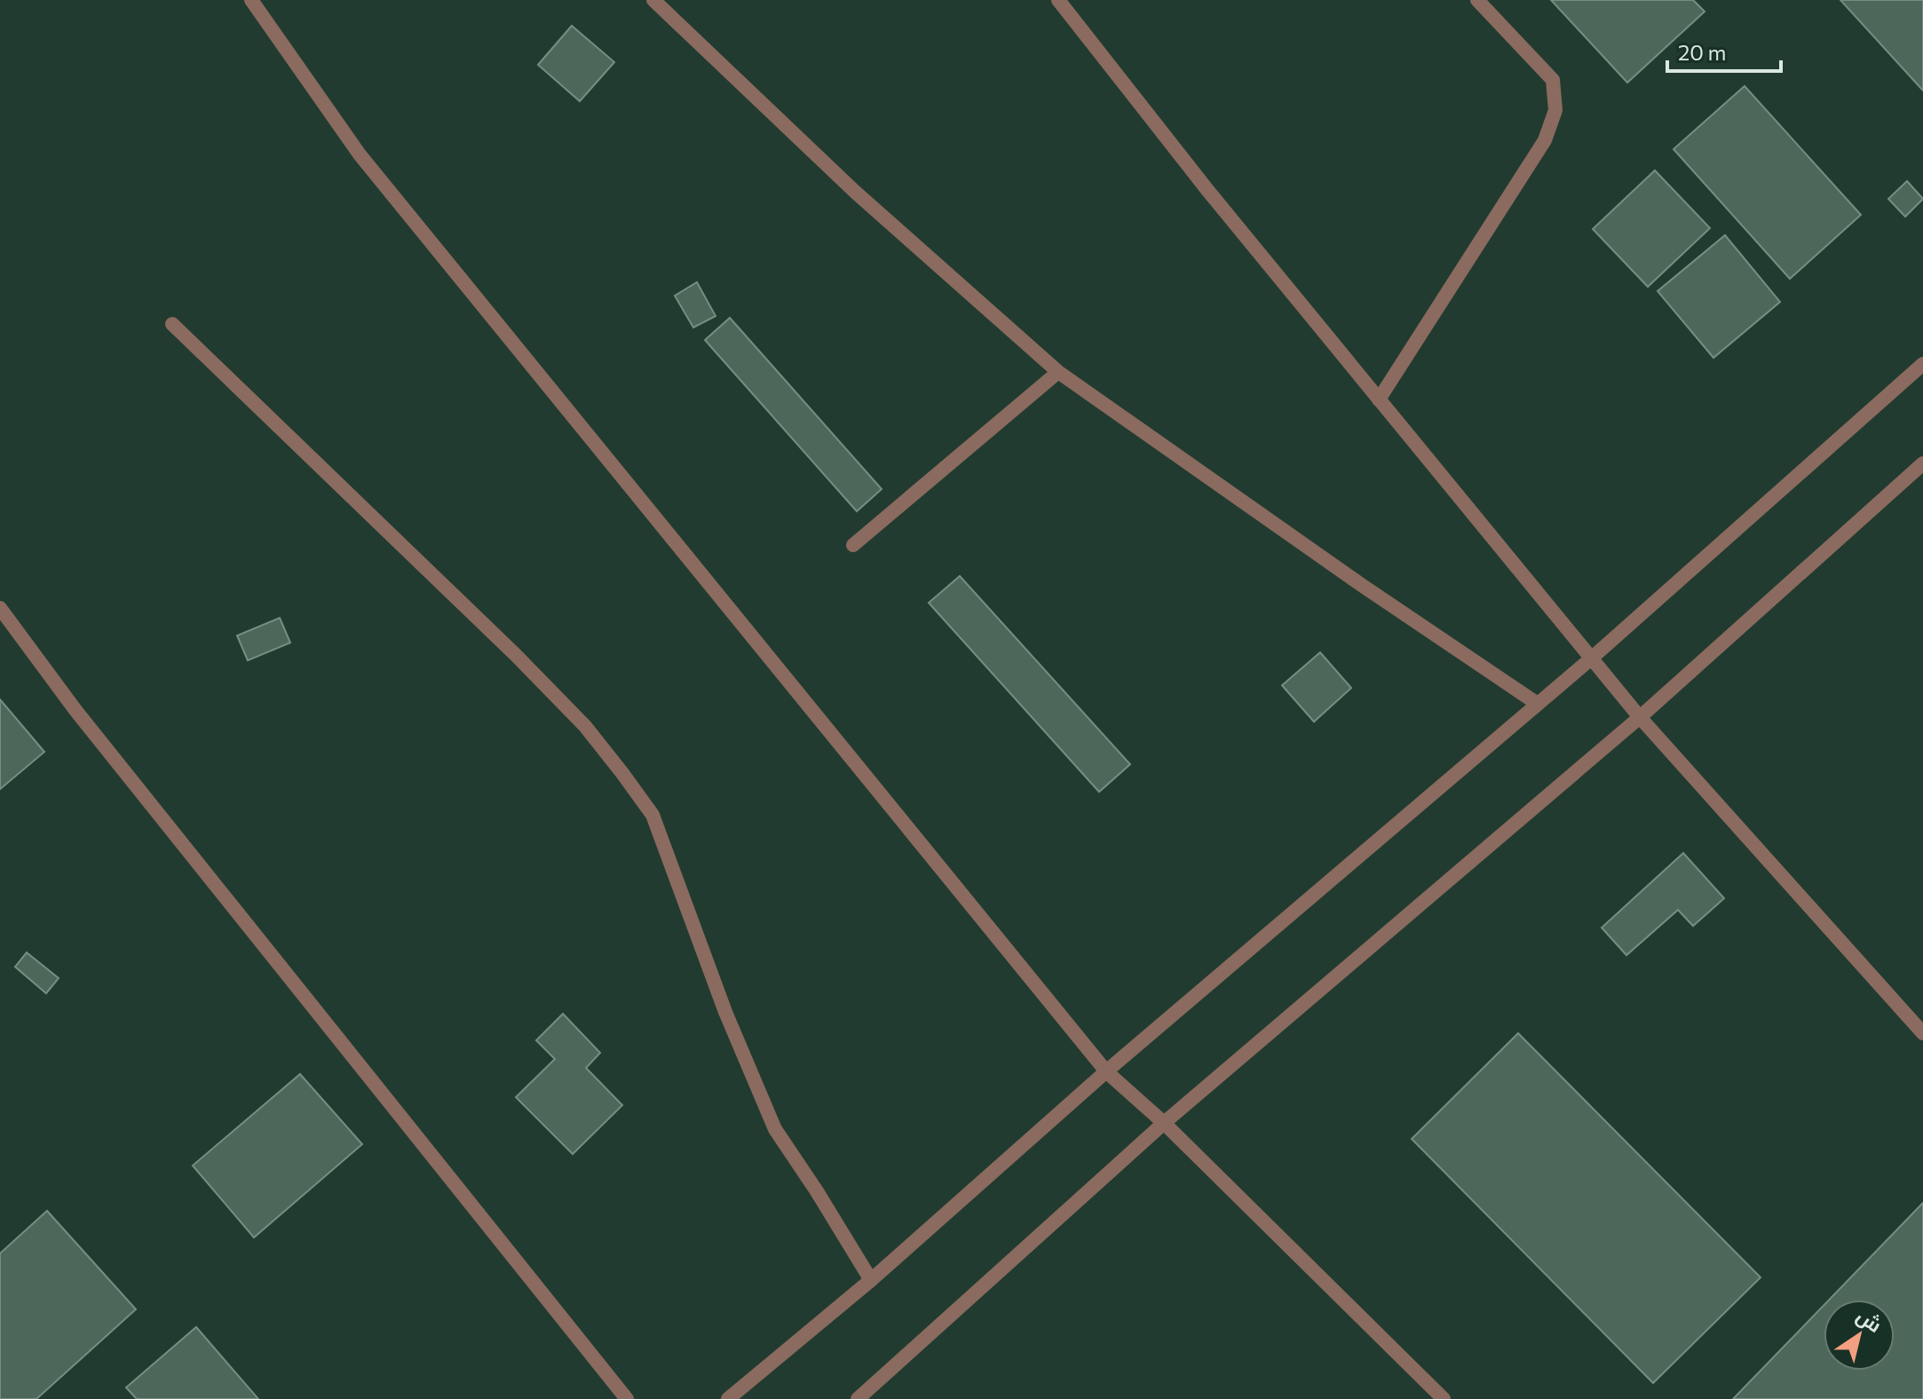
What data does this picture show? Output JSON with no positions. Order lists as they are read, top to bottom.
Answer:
{
  "scale_bar": "20 m",
  "north": "top right"
}
